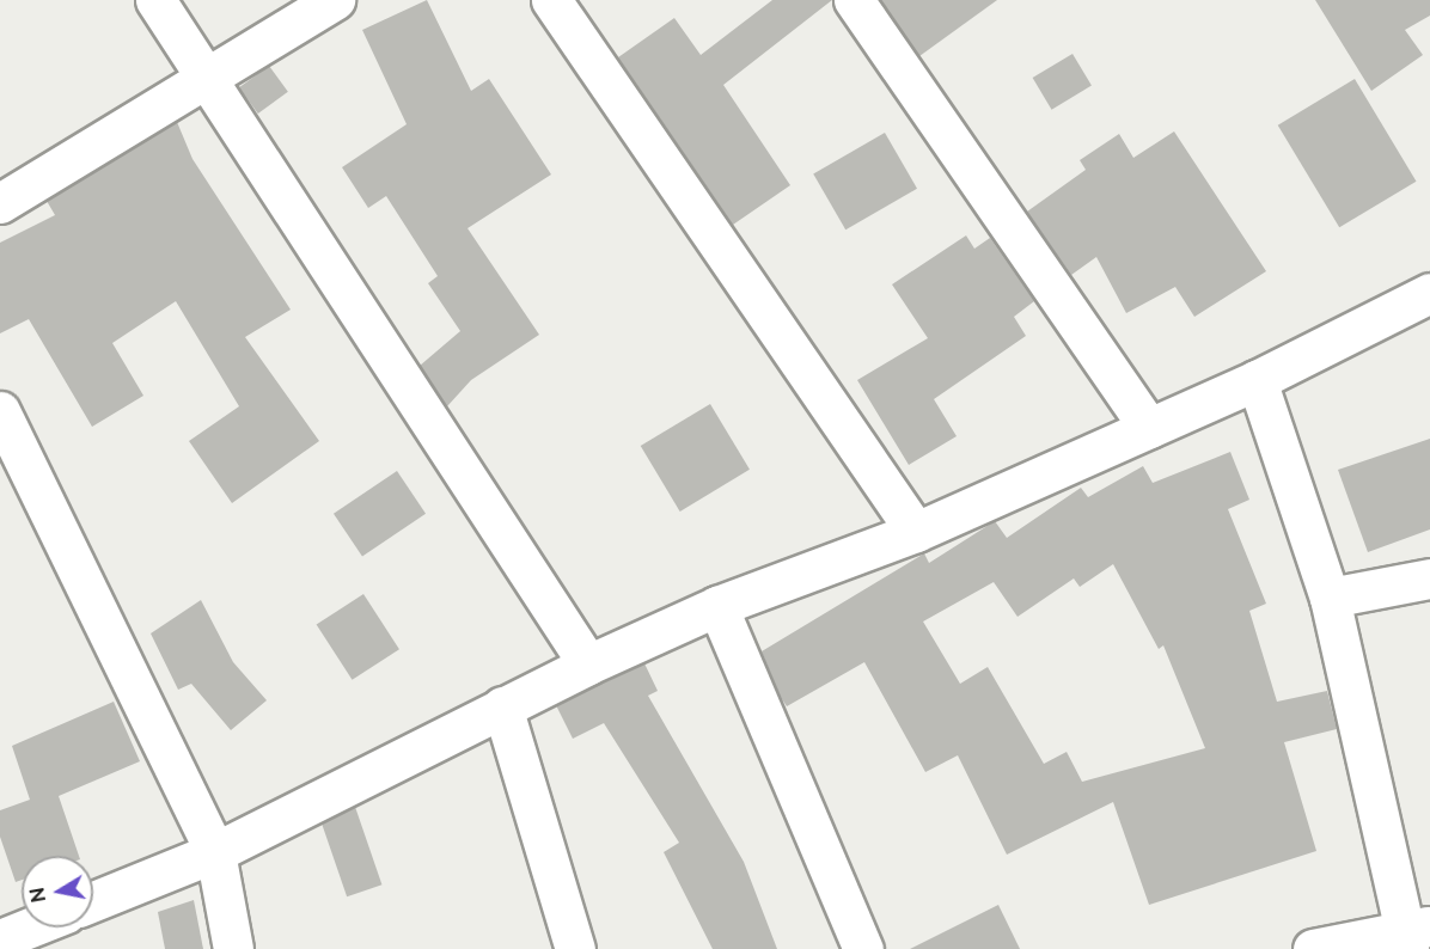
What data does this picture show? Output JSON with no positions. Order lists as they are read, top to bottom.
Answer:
{
  "north": "left"
}
